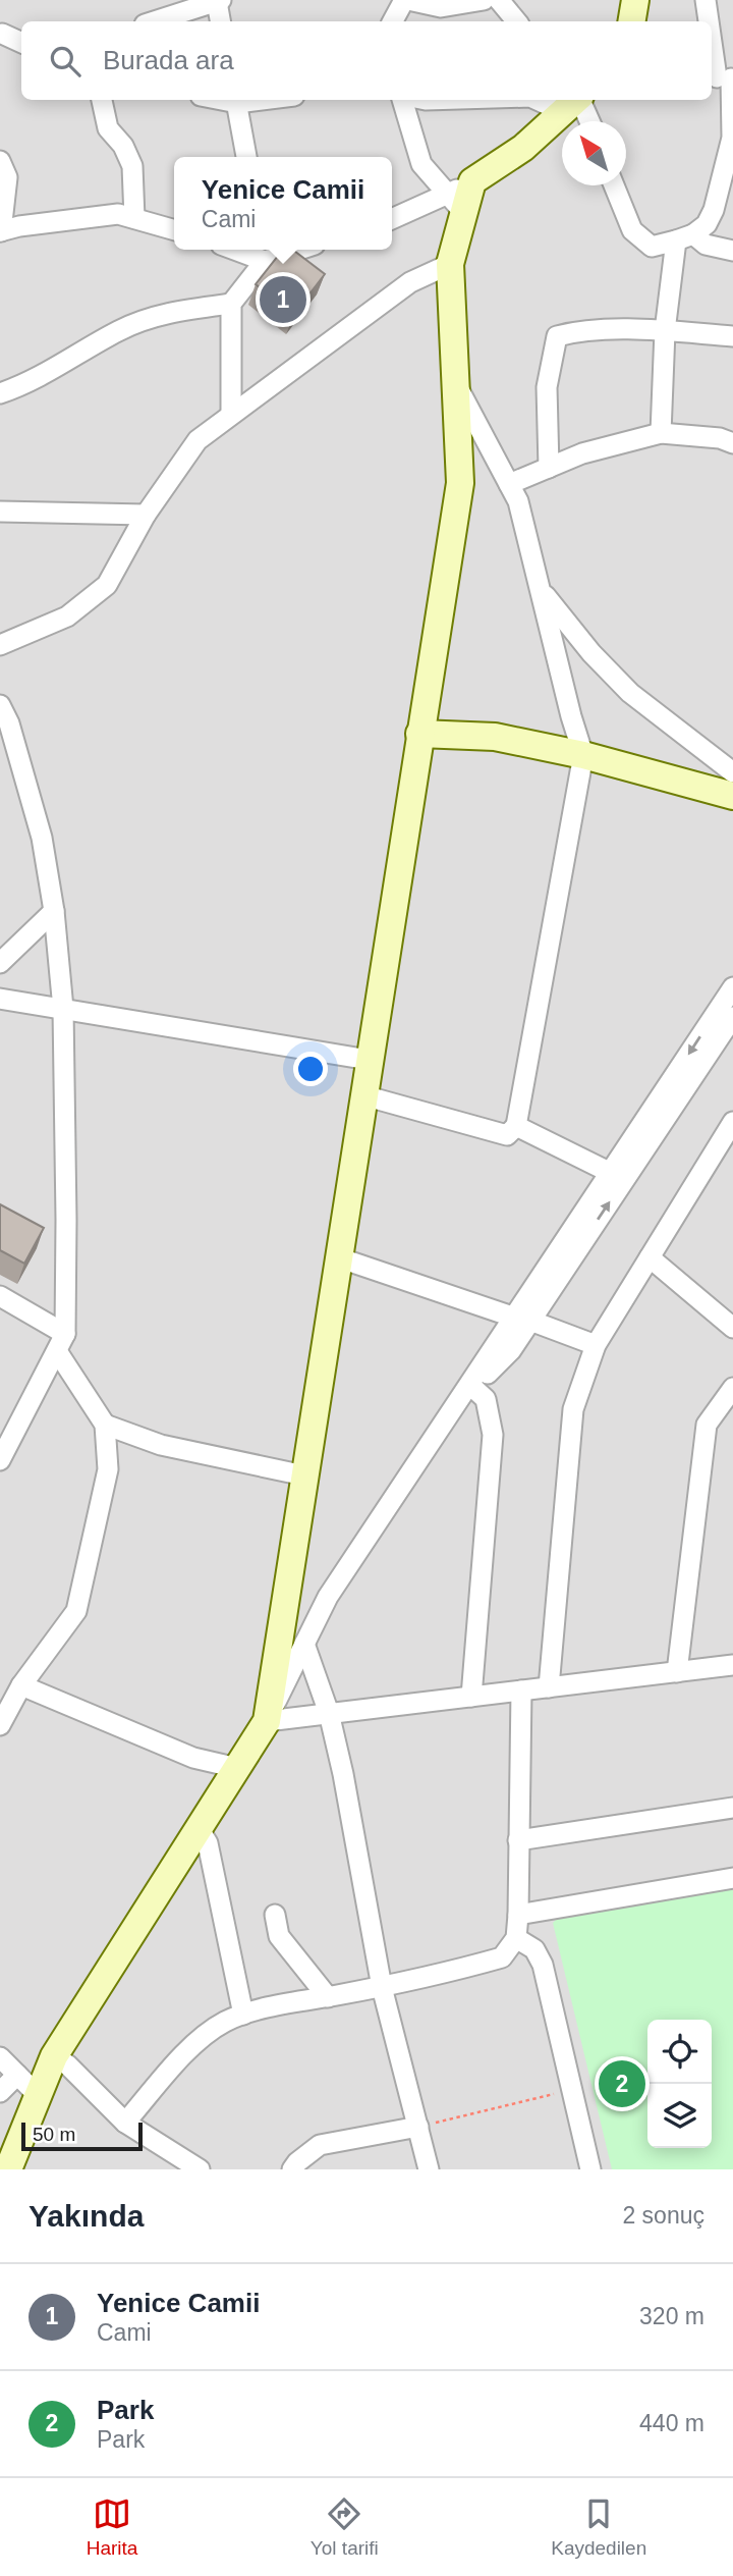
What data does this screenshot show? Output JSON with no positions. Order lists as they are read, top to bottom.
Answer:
{
  "scale_bar": "50 m",
  "north": "top left",
  "page": {
    "search": "Burada ara",
    "popup": ["Yenice Camii", "Cami"],
    "pins": ["1", "2"],
    "scale": "50 m",
    "heading": ["Yakında", "2 sonuç"],
    "list": [
      {
        "mark": "1",
        "name": "Yenice Camii",
        "note": "Cami",
        "value": "320 m"
      },
      {
        "mark": "2",
        "name": "Park",
        "note": "Park",
        "value": "440 m"
      }
    ],
    "nav": ["Harita", "Yol tarifi", "Kaydedilen"]
  }
}
